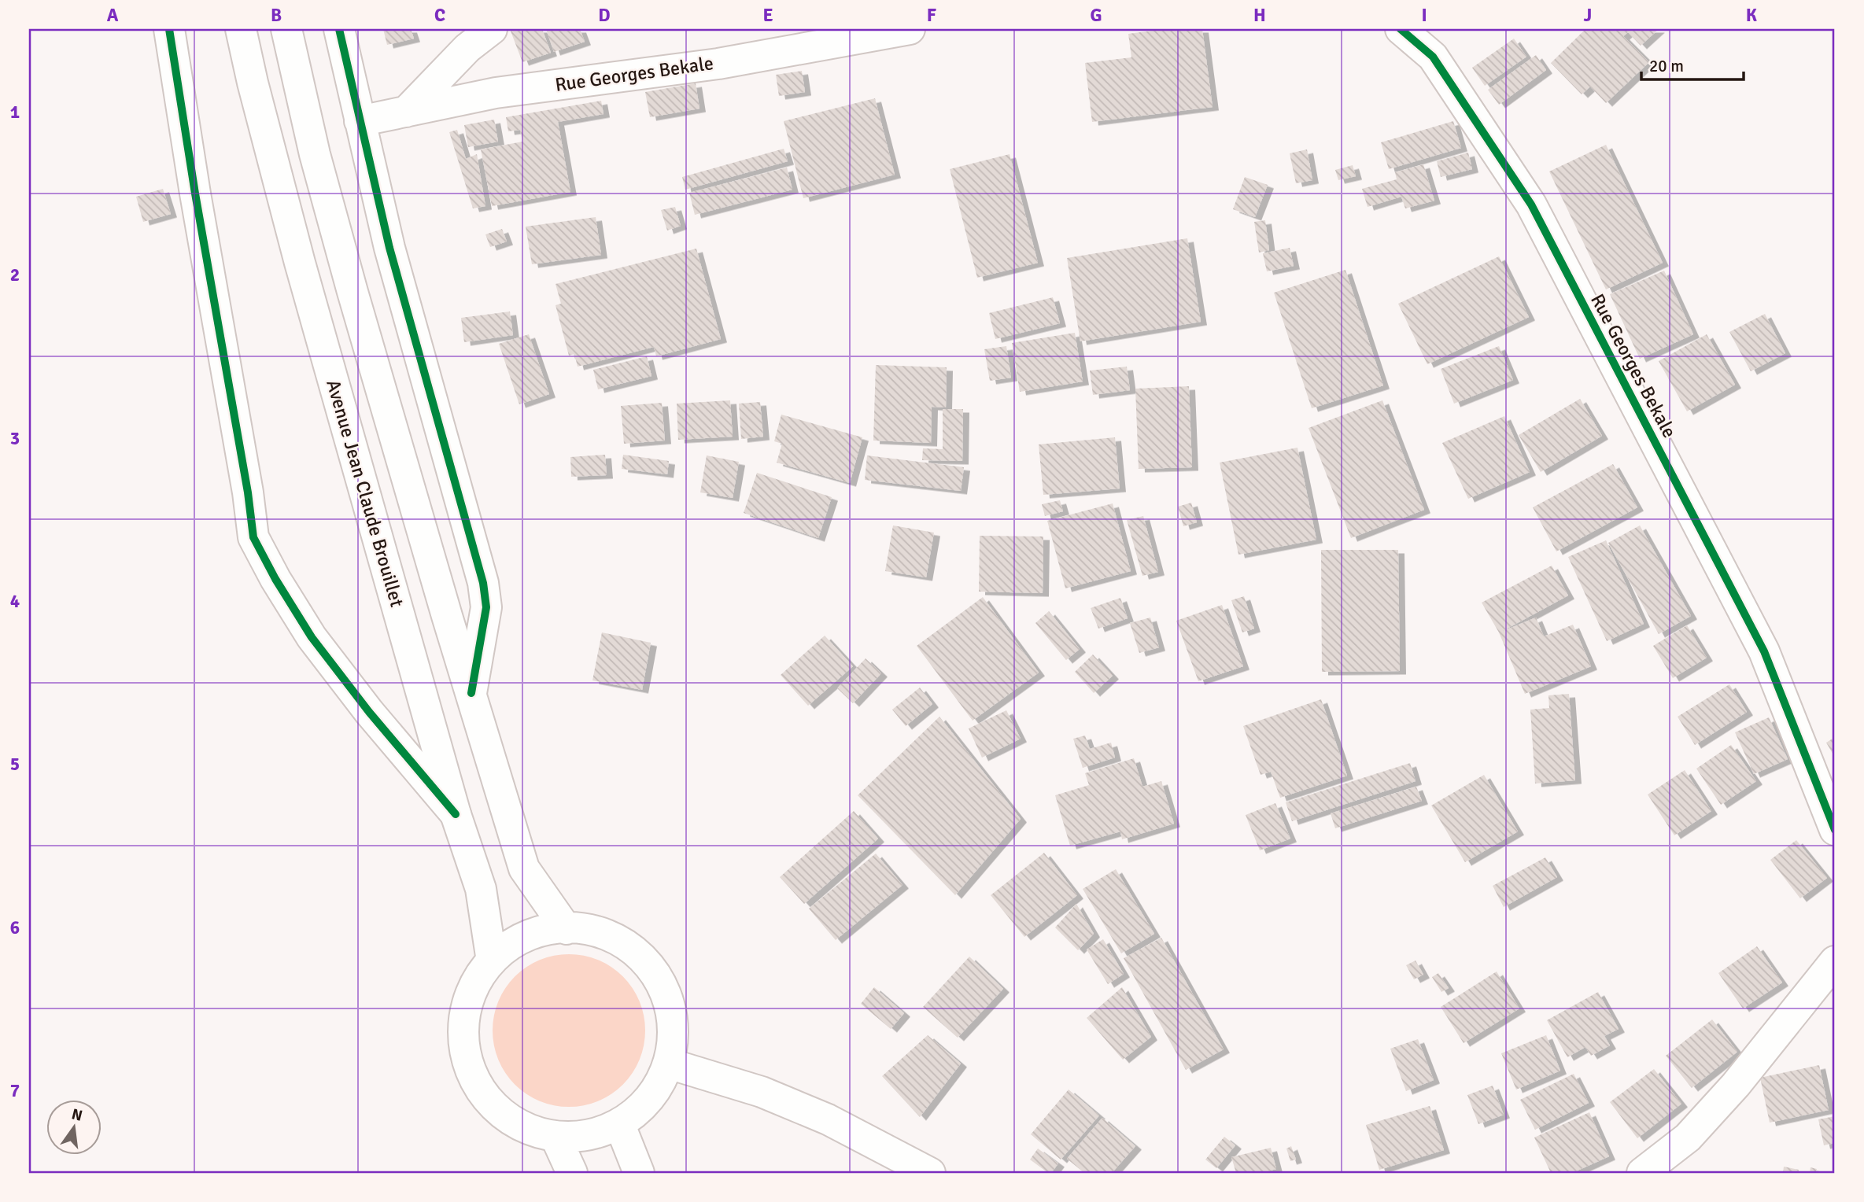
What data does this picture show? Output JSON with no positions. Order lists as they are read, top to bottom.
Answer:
{
  "streets": {
    "street": ["Rue Georges Bekale", "Avenue Jean Claude Brouillet"]
  },
  "scale_bar": "20 m",
  "north": "top",
  "grid": {
    "columns": [
      "A",
      "B",
      "C",
      "D",
      "E",
      "F",
      "G",
      "H",
      "I",
      "J",
      "K"
    ],
    "rows": [
      "1",
      "2",
      "3",
      "4",
      "5",
      "6",
      "7"
    ]
  }
}
